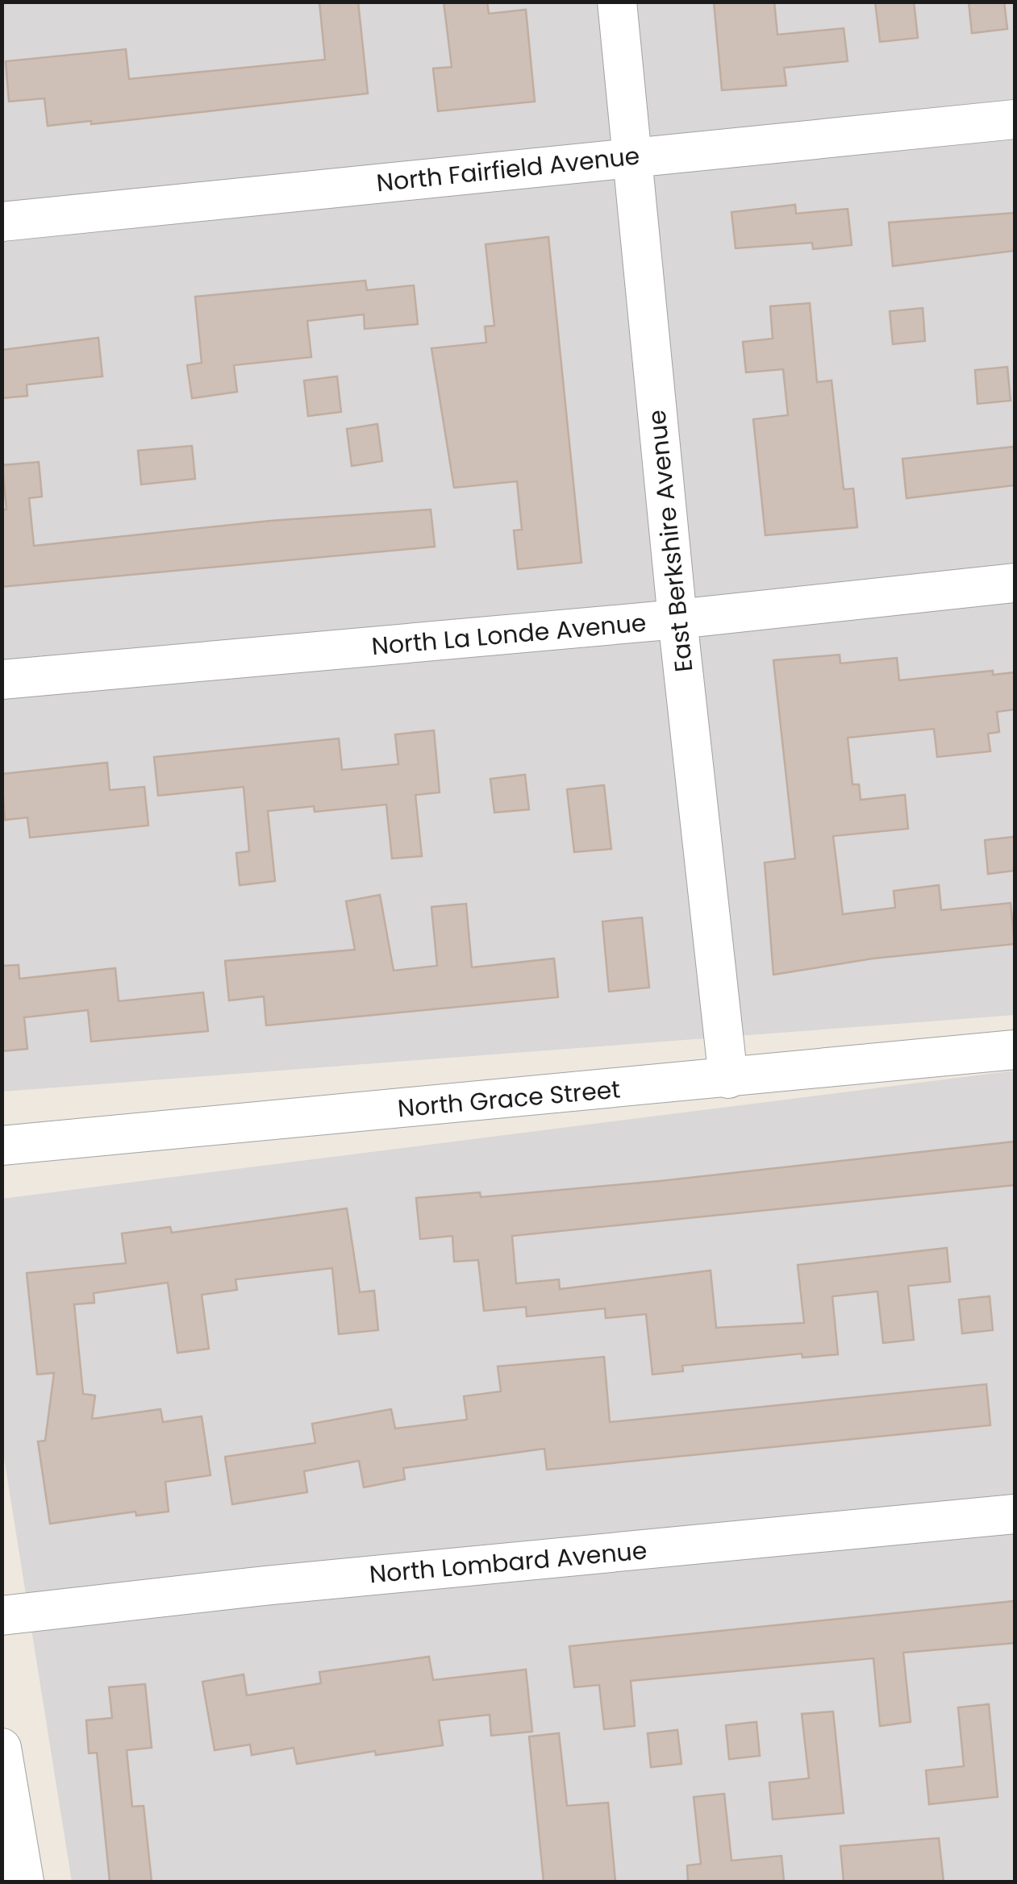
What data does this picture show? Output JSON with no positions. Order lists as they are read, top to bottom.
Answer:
{
  "streets": {
    "street": [
      "North Fairfield Avenue",
      "East Berkshire Avenue",
      "North La Londe Avenue",
      "North Grace Street",
      "North Lombard Avenue"
    ]
  },
  "crossings": [
    ["North Fairfield Avenue", "East Berkshire Avenue"],
    ["East Berkshire Avenue", "North La Londe Avenue"],
    ["East Berkshire Avenue", "North Grace Street"]
  ]
}
